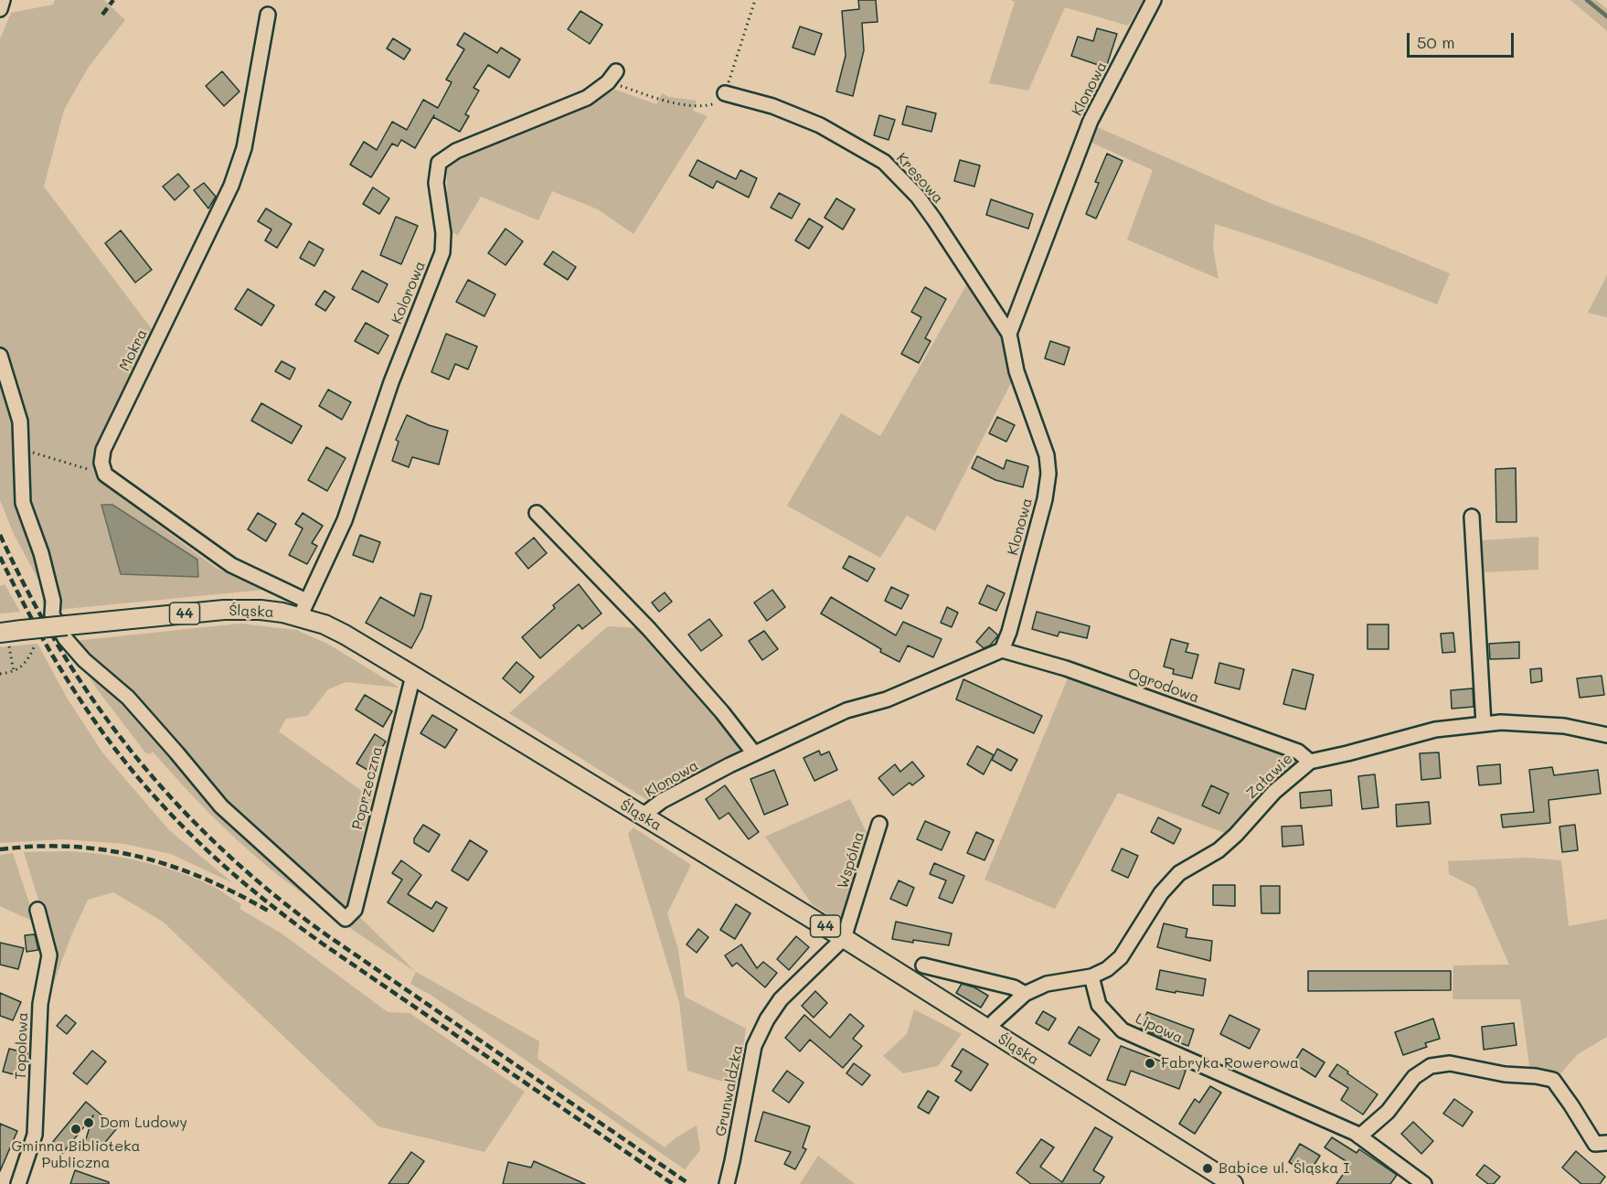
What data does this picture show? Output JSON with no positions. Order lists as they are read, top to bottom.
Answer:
{
  "streets": {
    "main road": ["Śląska", "44"],
    "street": [
      "Klonowa",
      "Kresowa",
      "Kolorowa",
      "Mokra",
      "Ogrodowa",
      "Załawie",
      "Poprzeczna",
      "Wspólna",
      "Lipowa",
      "Topolowa",
      "Grunwaldzka"
    ]
  },
  "crossings": [
    ["Klonowa", "Kresowa"],
    ["Klonowa", "Śląska"],
    ["Klonowa", "Ogrodowa"],
    ["Kolorowa", "Śląska"],
    ["Śląska", "Załawie"],
    ["Śląska", "Poprzeczna"],
    ["Śląska", "Wspólna"],
    ["Śląska", "Grunwaldzka"],
    ["Ogrodowa", "Załawie"],
    ["Załawie", "Lipowa"],
    ["Wspólna", "Grunwaldzka"]
  ],
  "places": [
    "Fabryka Rowerowa",
    "Dom Ludowy",
    "Gminna Biblioteka Publiczna",
    "Babice ul. Śląska I"
  ],
  "scale_bar": "50 m"
}
